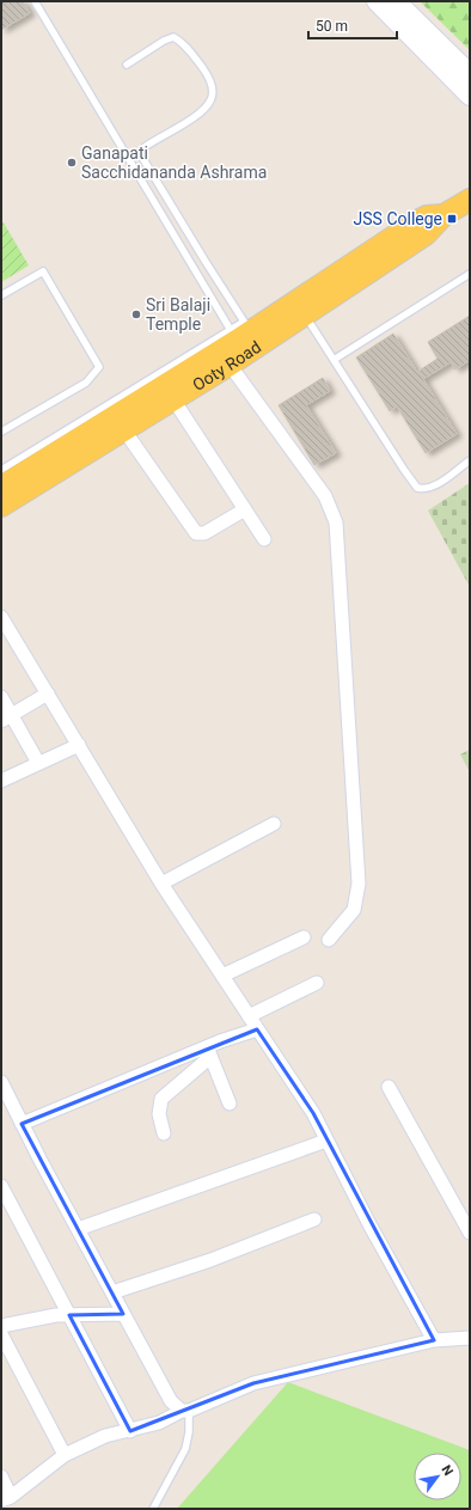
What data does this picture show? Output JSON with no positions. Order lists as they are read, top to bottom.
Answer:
{
  "streets": {
    "main road": ["Ooty Road"]
  },
  "places": {
    "other": ["Ganapati Sacchidananda Ashrama", "Sri Balaji Temple"],
    "transit": ["JSS College"]
  },
  "scale_bar": "50 m",
  "north": "top right"
}
